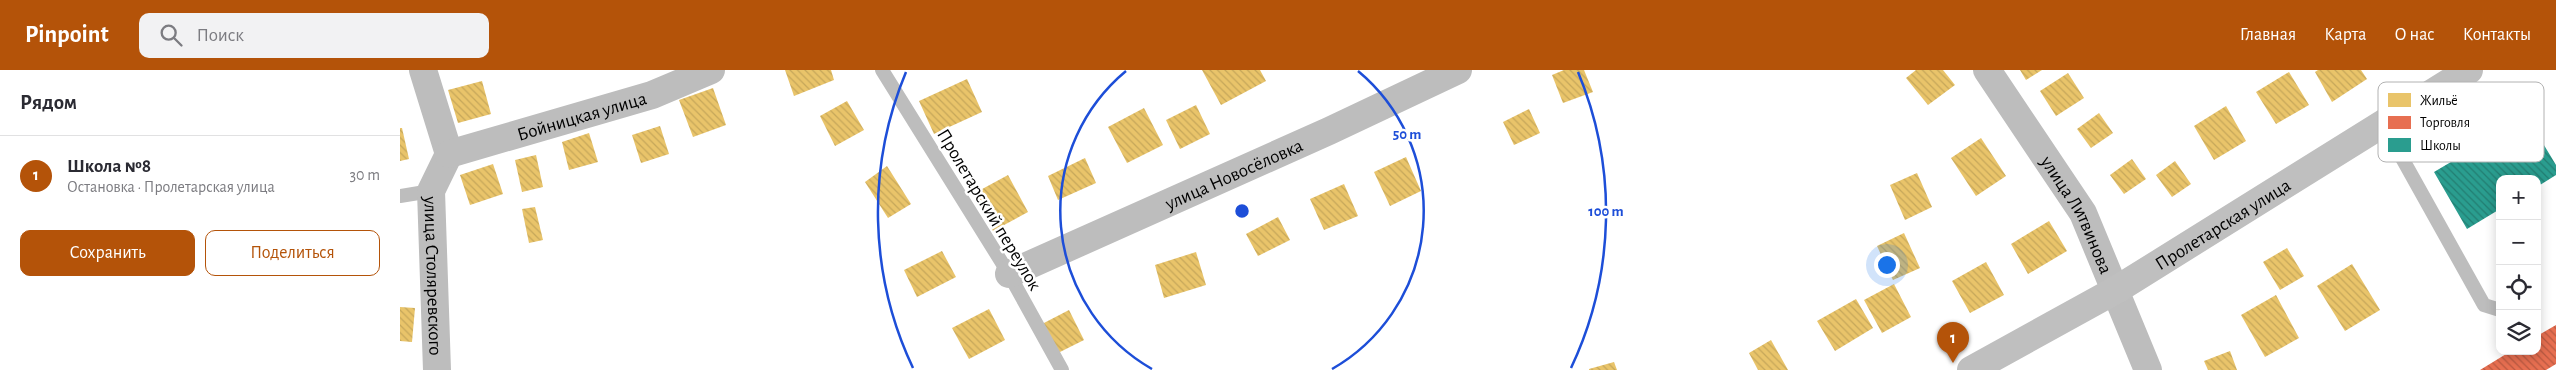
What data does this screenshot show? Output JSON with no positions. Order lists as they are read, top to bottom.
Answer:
{
  "streets": {
    "main road": ["Пролетарская улица"],
    "street": [
      "Бойницкая улица",
      "улица Новосёловка",
      "улица Литвинова",
      "улица Столяревского"
    ],
    "lane": ["Пролетарский переулок"]
  },
  "crossings": [
    ["Бойницкая улица", "улица Столяревского"],
    ["улица Новосёловка", "Пролетарский переулок"],
    ["улица Литвинова", "Пролетарская улица"]
  ],
  "legend": ["Жильё", "Торговля", "Школы"],
  "page": {
    "header": "Pinpoint",
    "search": "Поиск",
    "nav": [
      "Главная",
      "Карта",
      "О нас",
      "Контакты"
    ],
    "heading": "Рядом",
    "list": [
      {
        "mark": "1",
        "name": "Школа №8",
        "note": "Остановка · Пролетарская улица",
        "value": "30 m"
      }
    ],
    "map_buttons": ["+", "−"],
    "buttons": ["Сохранить", "Поделиться"],
    "pins": "1"
  },
  "rings": ["50 m", "100 m"]
}
